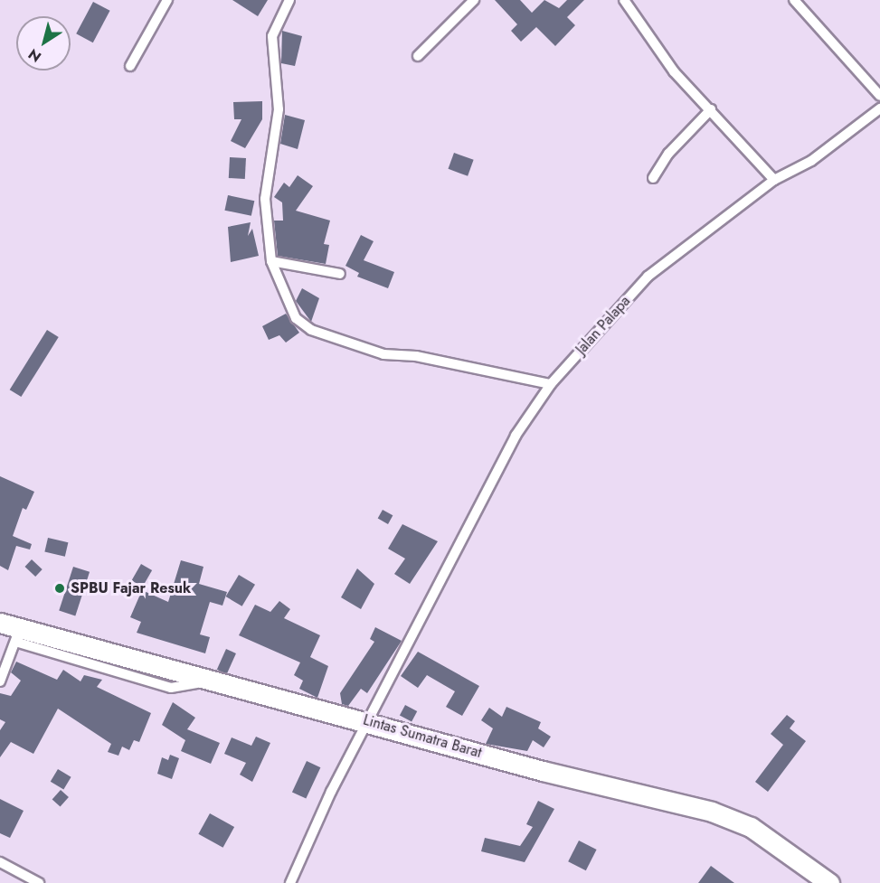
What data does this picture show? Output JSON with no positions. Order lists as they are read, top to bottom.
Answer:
{
  "streets": {
    "highway": ["Lintas Sumatra Barat"],
    "street": ["Jalan Palapa"]
  },
  "crossings": [
    ["Jalan Palapa", "Lintas Sumatra Barat"]
  ],
  "places": ["SPBU Fajar Resuk"],
  "north": "bottom left"
}
